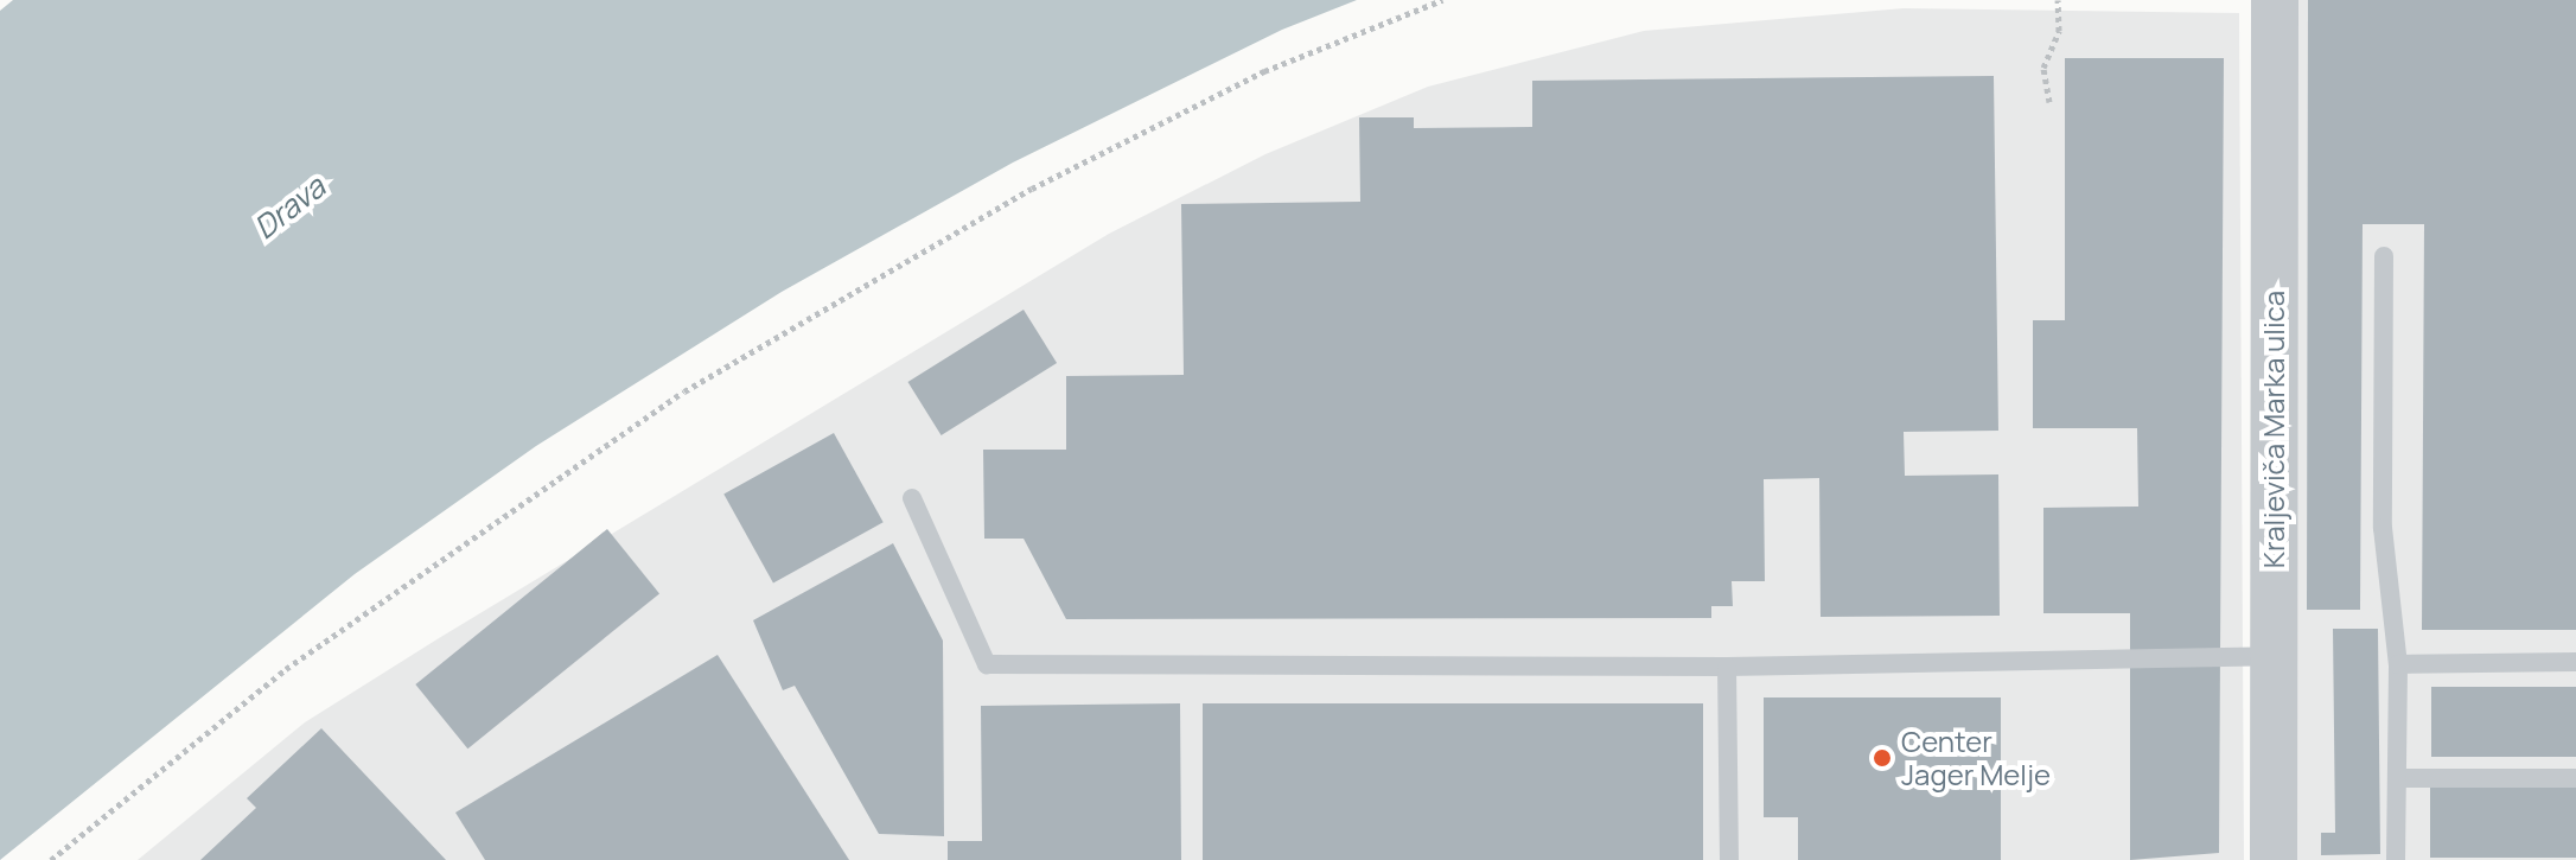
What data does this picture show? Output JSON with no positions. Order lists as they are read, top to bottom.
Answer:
{
  "streets": {
    "street": ["Kraljeviča Marka ulica"]
  },
  "water": ["Drava"],
  "places": ["Center Jager Melje"]
}
